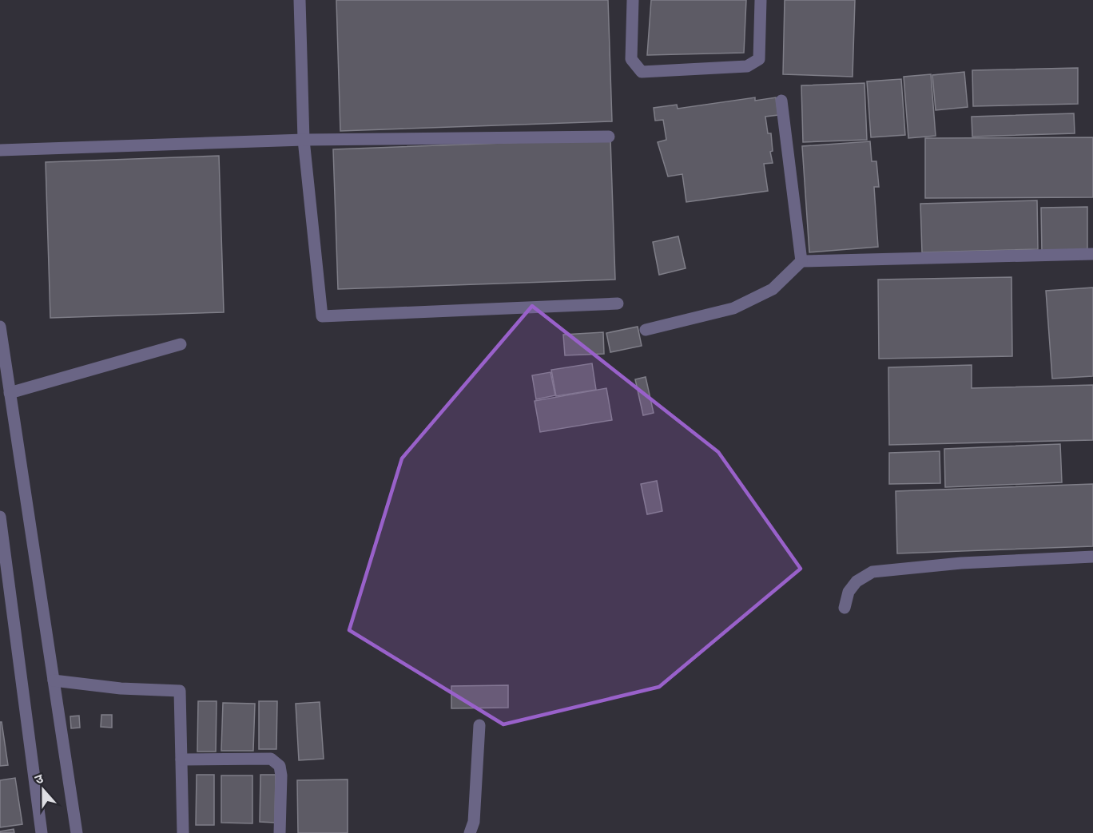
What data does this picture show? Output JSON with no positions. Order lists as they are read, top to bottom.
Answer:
{
  "north": "top"
}
